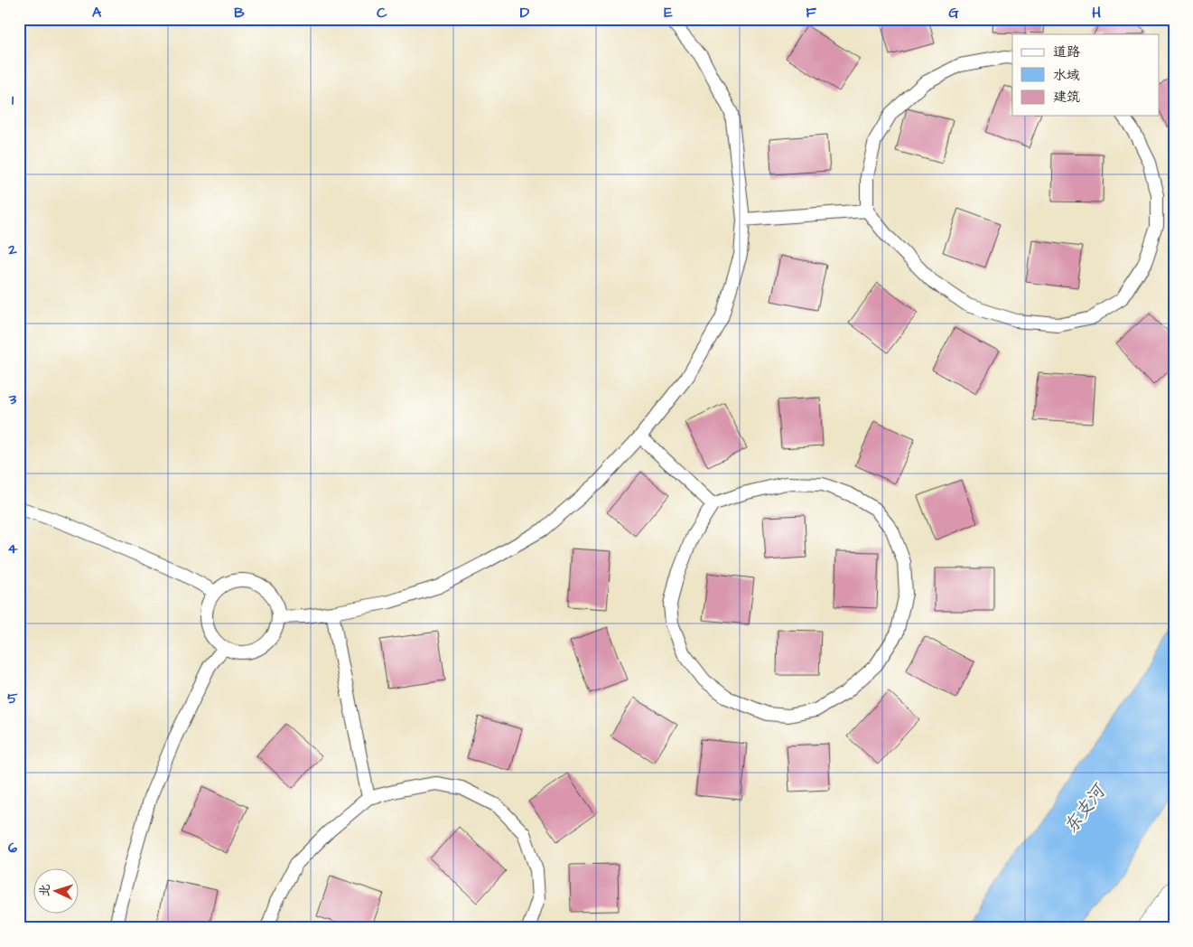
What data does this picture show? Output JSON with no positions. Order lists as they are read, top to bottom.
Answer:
{
  "water": ["东支河"],
  "legend": ["道路", "水域", "建筑"],
  "north": "left",
  "grid": {
    "columns": [
      "A",
      "B",
      "C",
      "D",
      "E",
      "F",
      "G",
      "H"
    ],
    "rows": [
      "1",
      "2",
      "3",
      "4",
      "5",
      "6"
    ]
  }
}
